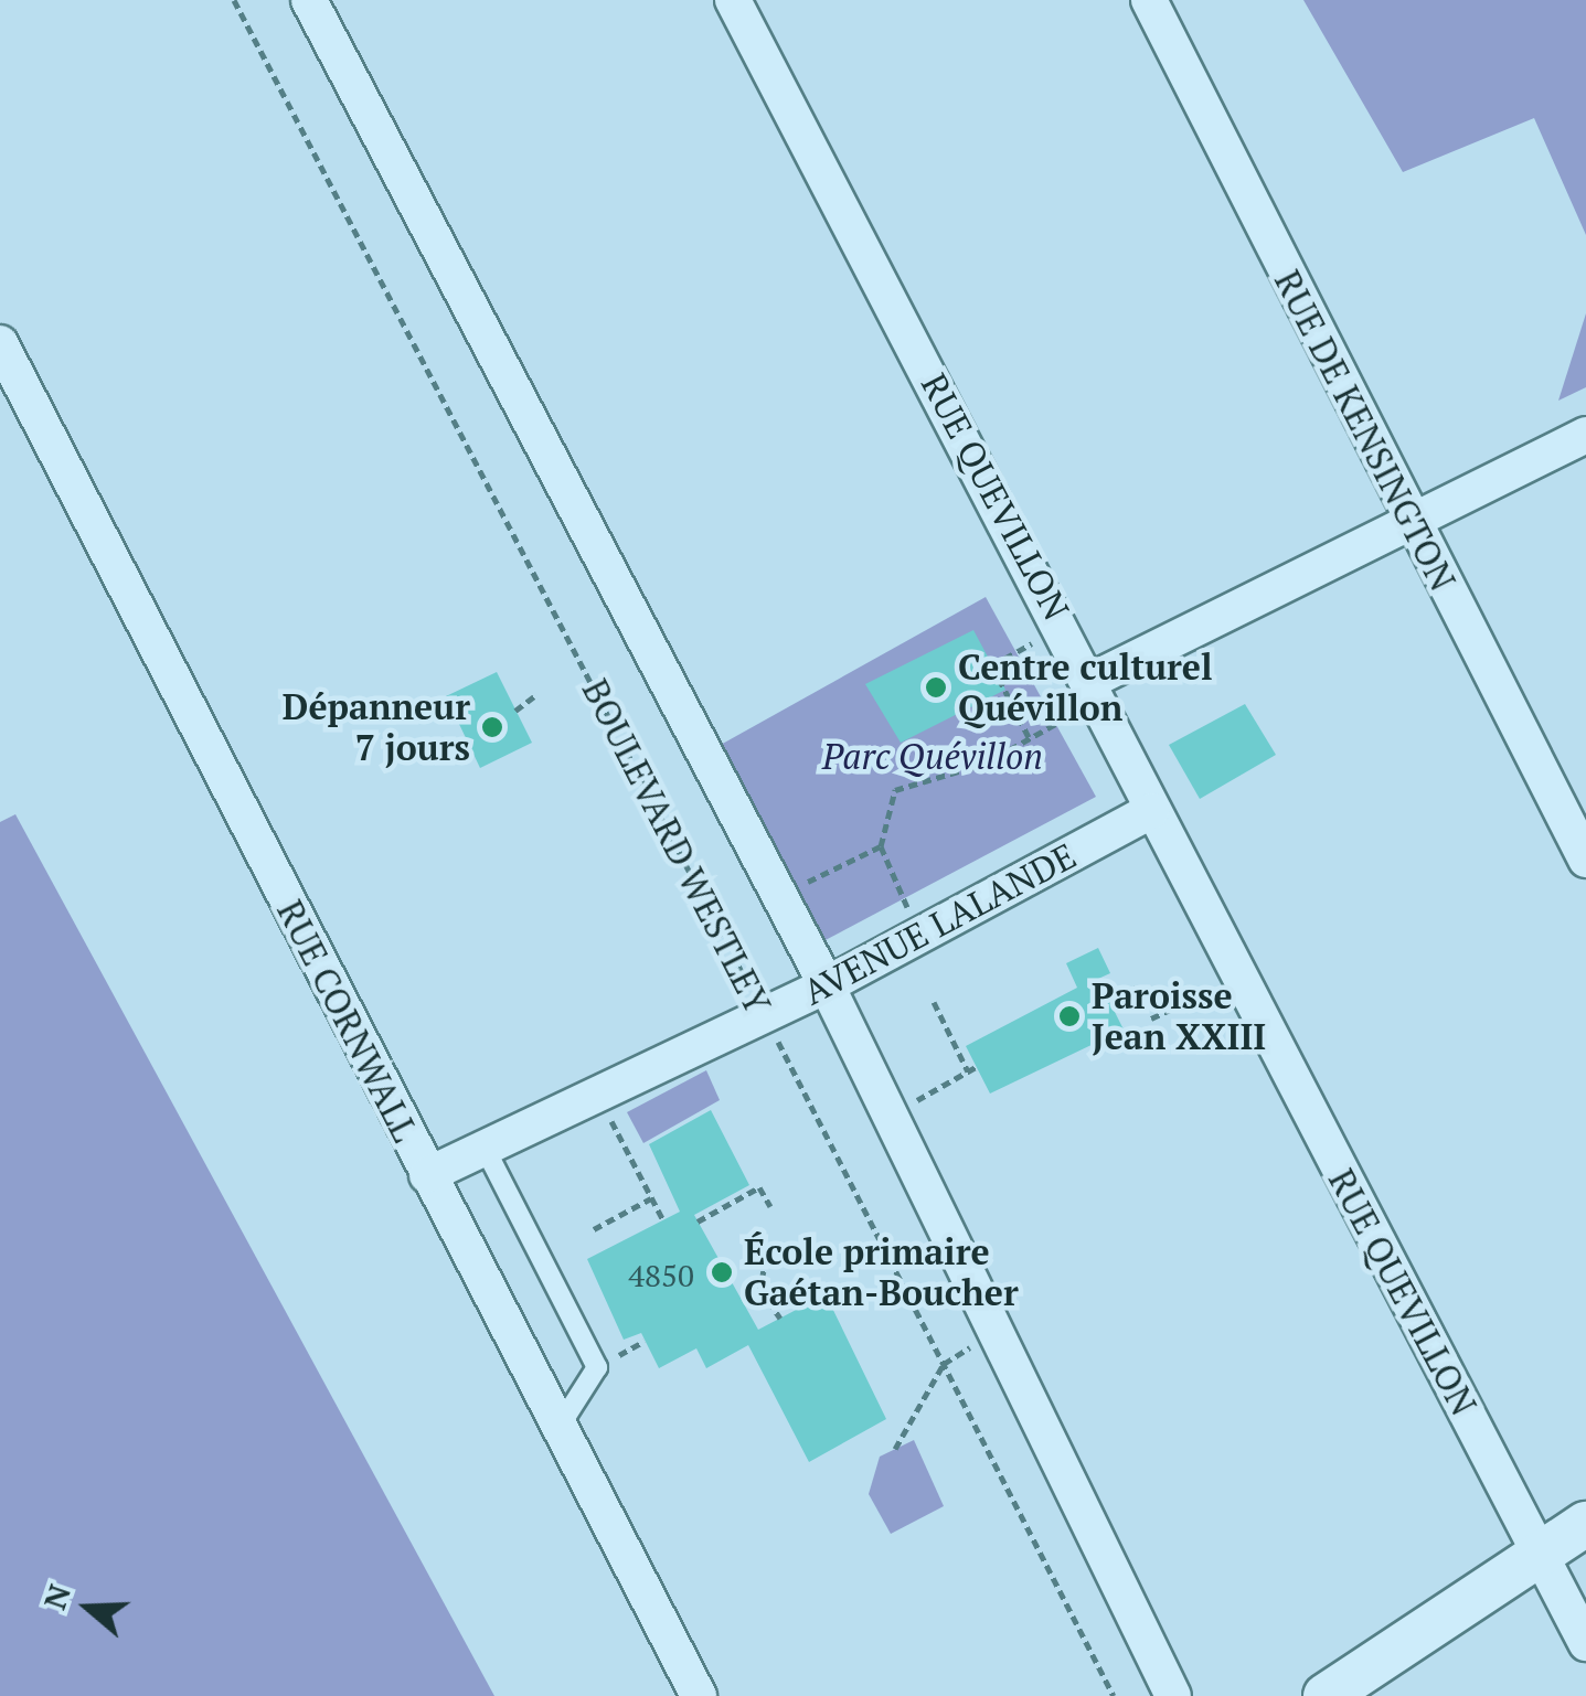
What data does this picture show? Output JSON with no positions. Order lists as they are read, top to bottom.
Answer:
{
  "streets": {
    "street": [
      "RUE DE KENSINGTON",
      "RUE QUEVILLON",
      "BOULEVARD WESTLEY",
      "AVENUE LALANDE",
      "RUE CORNWALL"
    ]
  },
  "crossings": [
    ["RUE QUEVILLON", "AVENUE LALANDE"],
    ["BOULEVARD WESTLEY", "AVENUE LALANDE"],
    ["AVENUE LALANDE", "RUE CORNWALL"]
  ],
  "parks": ["Parc Quévillon"],
  "places": [
    "Centre culturel Quévillon",
    "Dépanneur 7 jours",
    "Paroisse Jean XXIII",
    "École primaire Gaétan-Boucher"
  ],
  "house_numbers": ["4850"],
  "north": "left"
}
